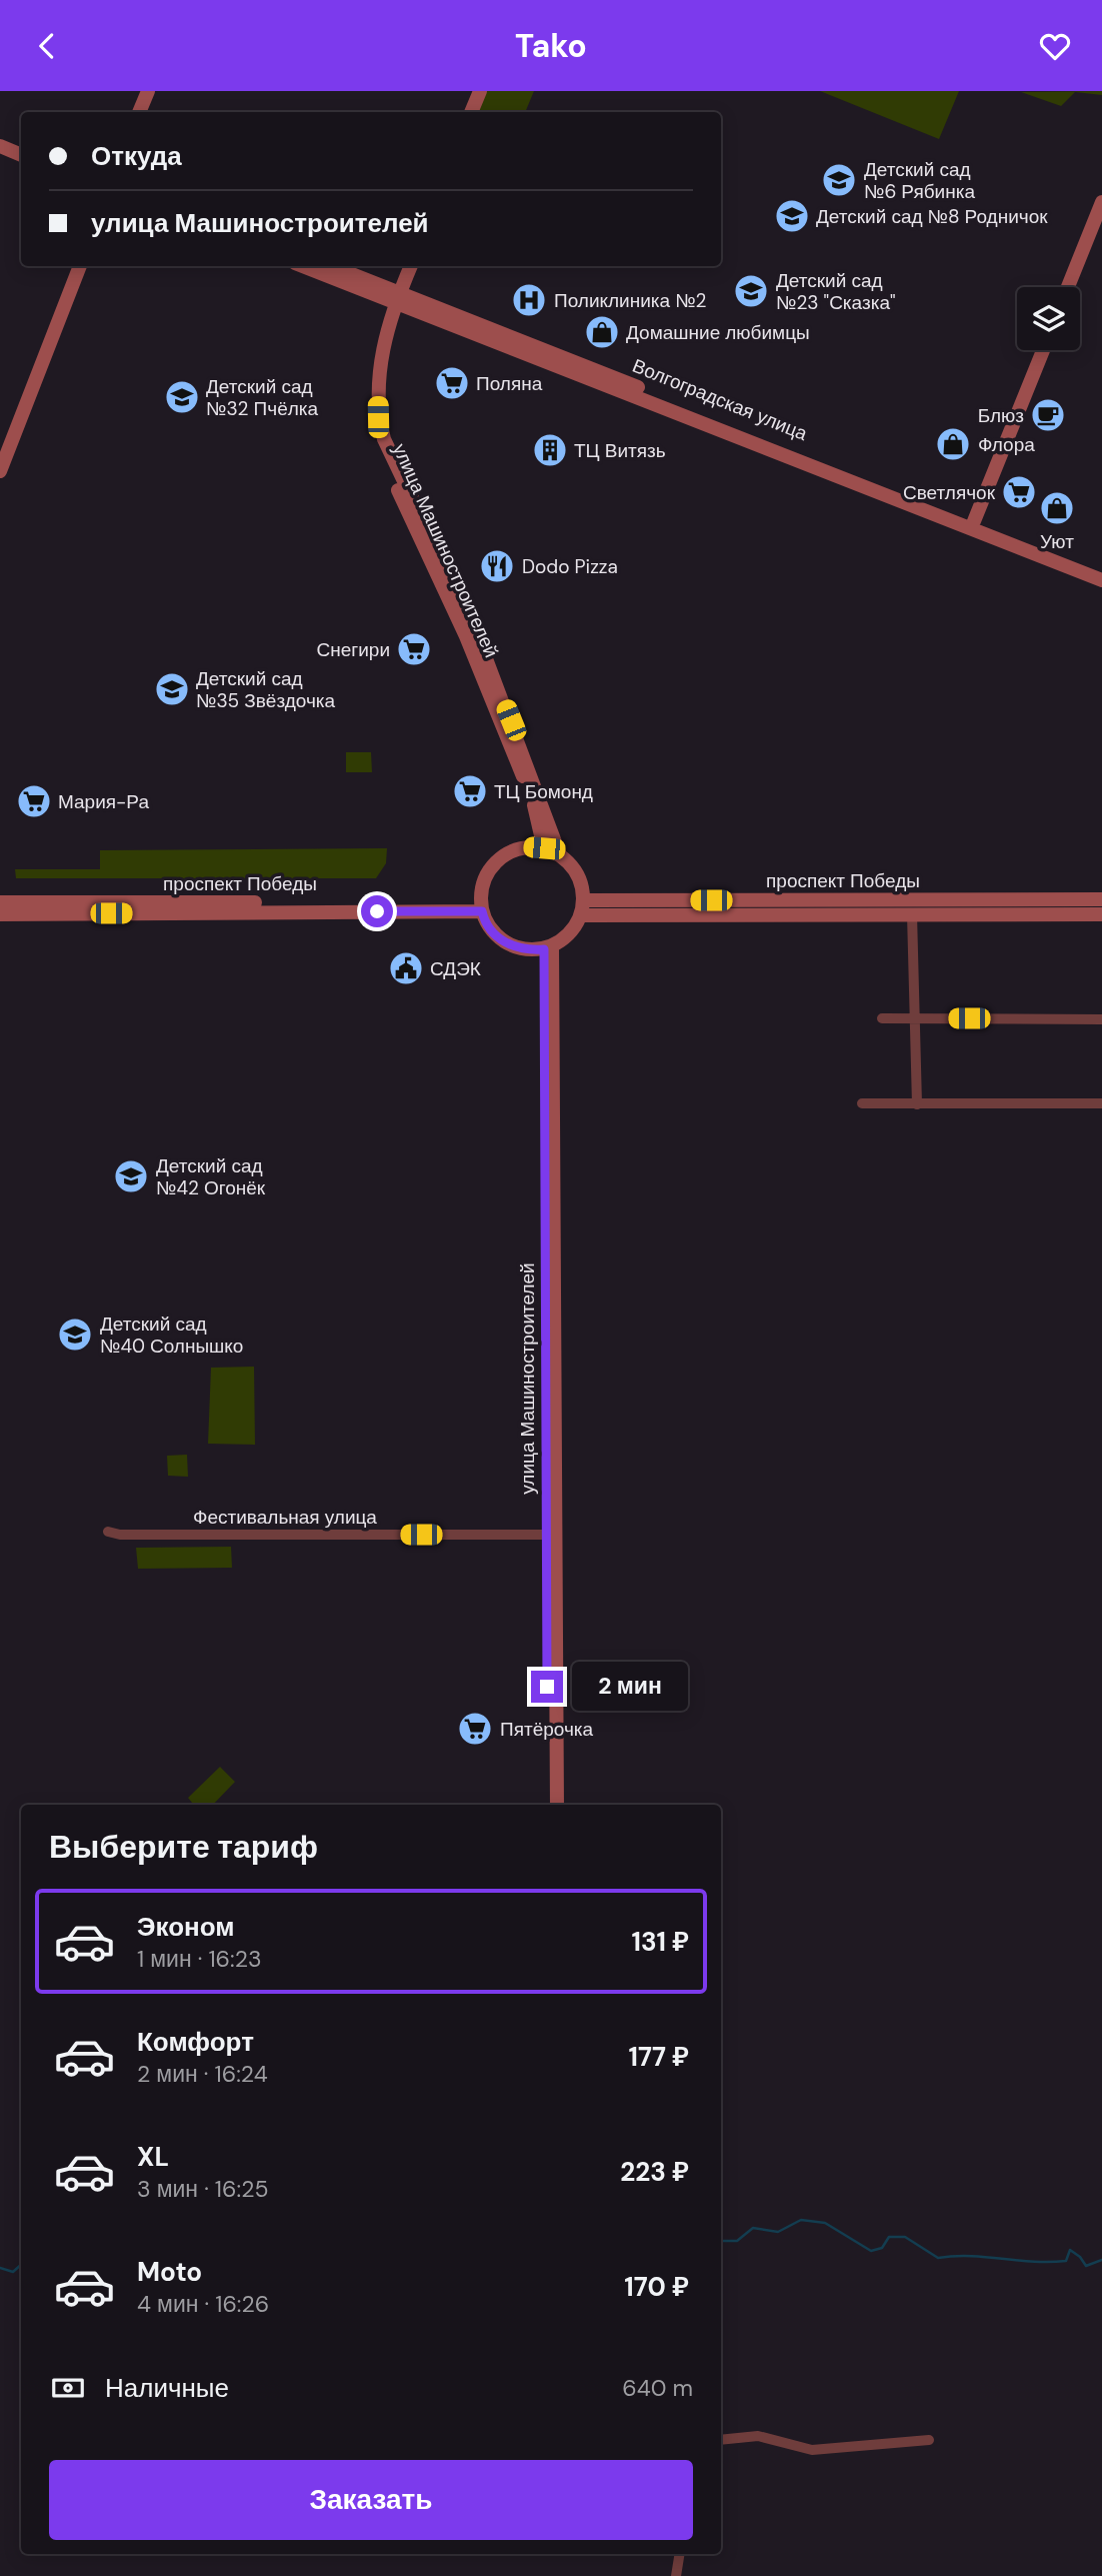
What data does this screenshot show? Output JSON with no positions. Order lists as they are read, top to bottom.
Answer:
{
  "streets": {
    "main road": ["Волгоградская улица", "улица Машиностроителей", "проспект Победы"],
    "street": ["Фестивальная улица"]
  },
  "crossings": [
    ["Волгоградская улица", "улица Машиностроителей"],
    ["улица Машиностроителей", "проспект Победы"],
    ["улица Машиностроителей", "Фестивальная улица"]
  ],
  "places": {
    "school or university": [
      "Детский сад №6 Рябинка",
      "Детский сад №8 Родничок",
      "Детский сад №23 \"Сказка\"",
      "Детский сад №32 Пчёлка",
      "Детский сад №35 Звёздочка",
      "Детский сад №42 Огонёк",
      "Детский сад №40 Солнышко"
    ],
    "hospital": ["Поликлиника №2"],
    "shop": ["Домашние любимцы", "Флора", "Уют"],
    "supermarket": [
      "Поляна",
      "Светлячок",
      "Снегири",
      "ТЦ Бомонд",
      "Мария-Ра",
      "Пятёрочка"
    ],
    "cafe": ["Блюз"],
    "building": ["ТЦ Витязь"],
    "restaurant": ["Dodo Pizza"],
    "public building": ["СДЭК"]
  },
  "page": {
    "header": "Tako",
    "banner": ["Откуда", "улица Машиностроителей"],
    "bubble": "2 мин",
    "heading": "Выберите тариф",
    "list": [
      {
        "name": "Эконом",
        "note": "1 мин · 16:23",
        "value": "131 ₽"
      },
      {
        "name": "Комфорт",
        "note": "2 мин · 16:24",
        "value": "177 ₽"
      },
      {
        "name": "XL",
        "note": "3 мин · 16:25",
        "value": "223 ₽"
      },
      {
        "name": "Moto",
        "note": "4 мин · 16:26",
        "value": "170 ₽"
      }
    ],
    "pay": ["Наличные", "640 m"],
    "buttons": "Заказать"
  }
}
